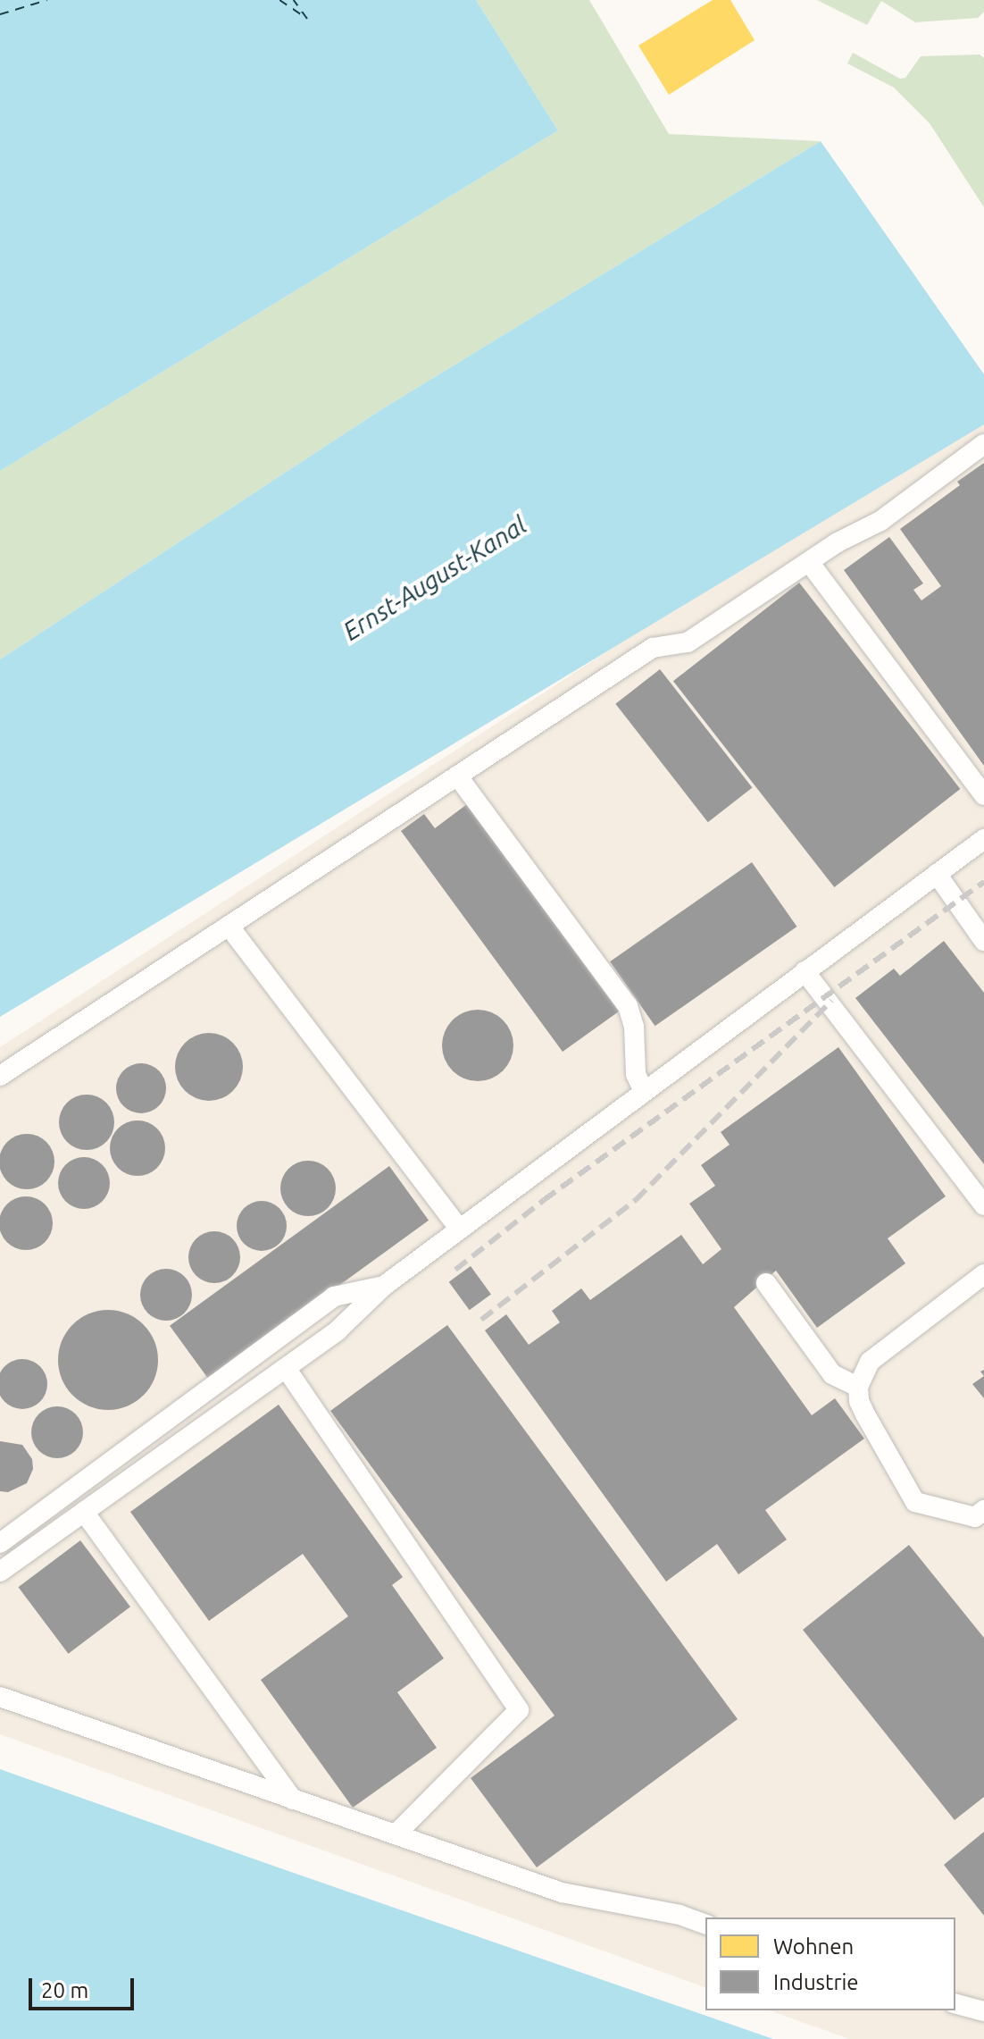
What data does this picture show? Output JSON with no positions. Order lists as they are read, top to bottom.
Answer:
{
  "water": ["Ernst-August-Kanal"],
  "legend": ["Wohnen", "Industrie"],
  "scale_bar": "20 m"
}
